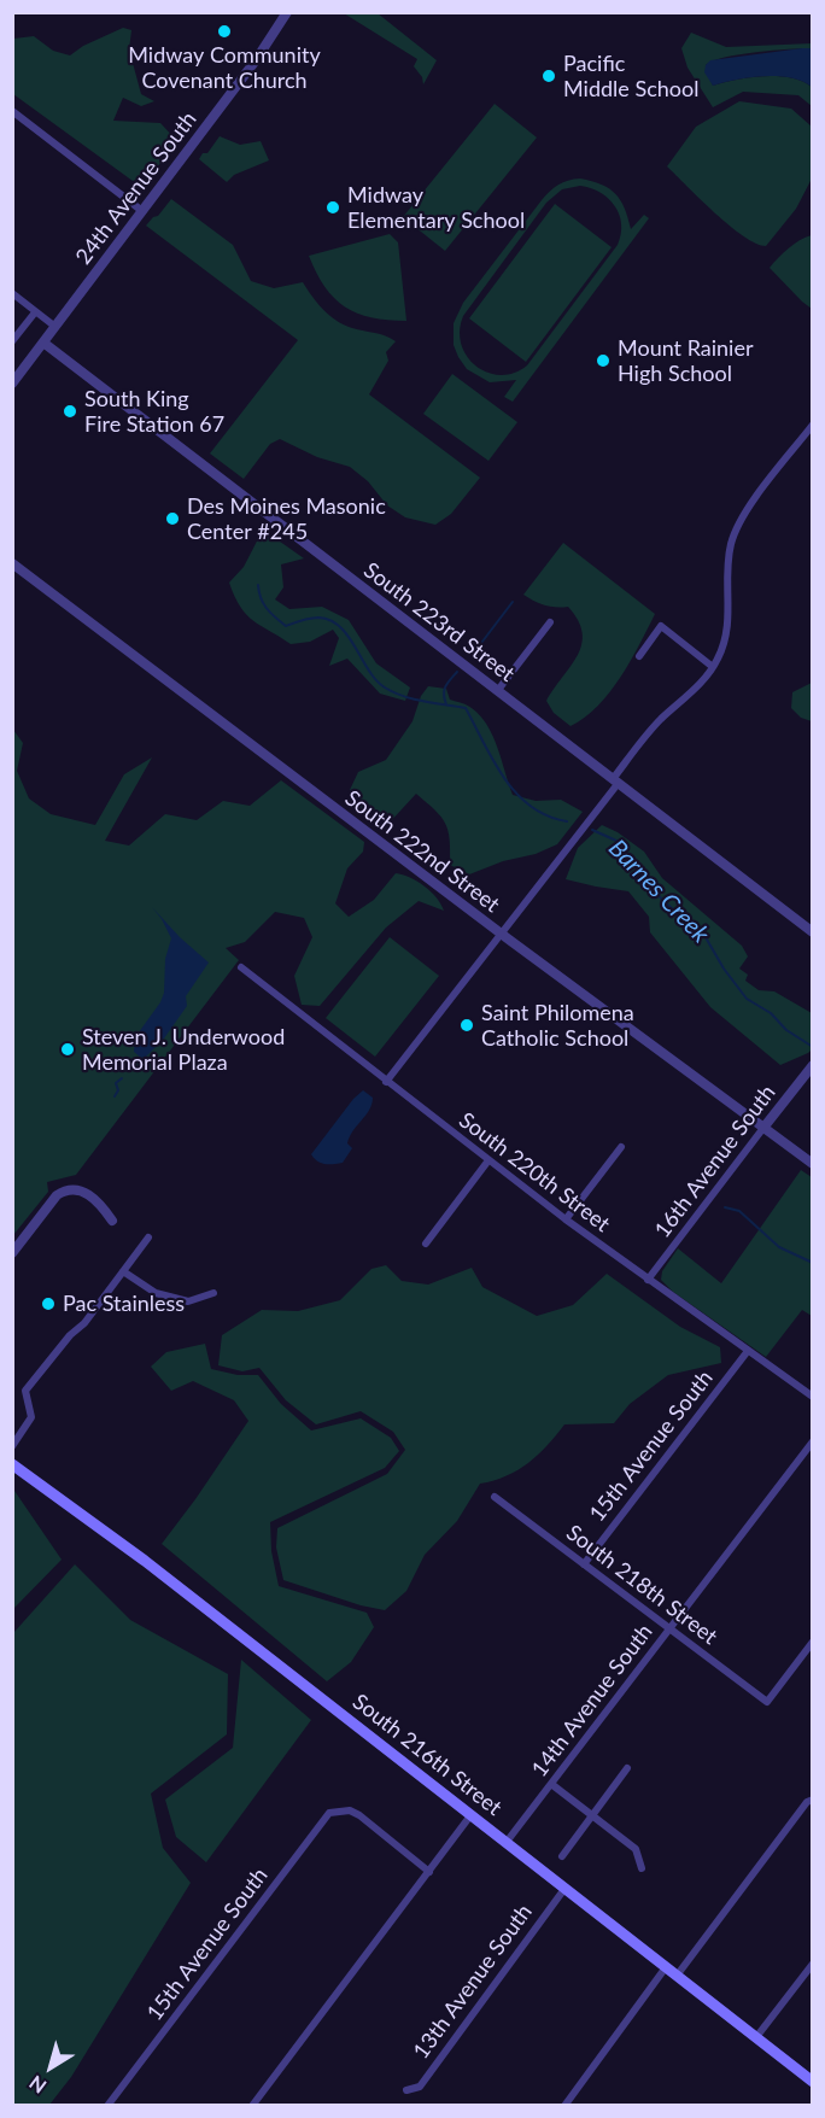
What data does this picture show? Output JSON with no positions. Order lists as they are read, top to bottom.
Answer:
{
  "streets": {
    "main road": ["South 216th Street"],
    "street": [
      "24th Avenue South",
      "South 223rd Street",
      "South 222nd Street",
      "16th Avenue South",
      "South 220th Street",
      "15th Avenue South",
      "South 218th Street",
      "14th Avenue South",
      "13th Avenue South"
    ]
  },
  "crossings": [
    ["24th Avenue South", "South 223rd Street"],
    ["South 222nd Street", "16th Avenue South"],
    ["16th Avenue South", "South 220th Street"],
    ["South 220th Street", "15th Avenue South"],
    ["15th Avenue South", "South 218th Street"],
    ["South 218th Street", "14th Avenue South"],
    ["14th Avenue South", "South 216th Street"],
    ["South 216th Street", "13th Avenue South"]
  ],
  "water": ["Barnes Creek"],
  "places": [
    "Midway Community Covenant Church",
    "Pacific Middle School",
    "Midway Elementary School",
    "Mount Rainier High School",
    "South King Fire Station 67",
    "Des Moines Masonic Center #245",
    "Saint Philomena Catholic School",
    "Steven J. Underwood Memorial Plaza",
    "Pac Stainless"
  ],
  "north": "bottom left"
}
